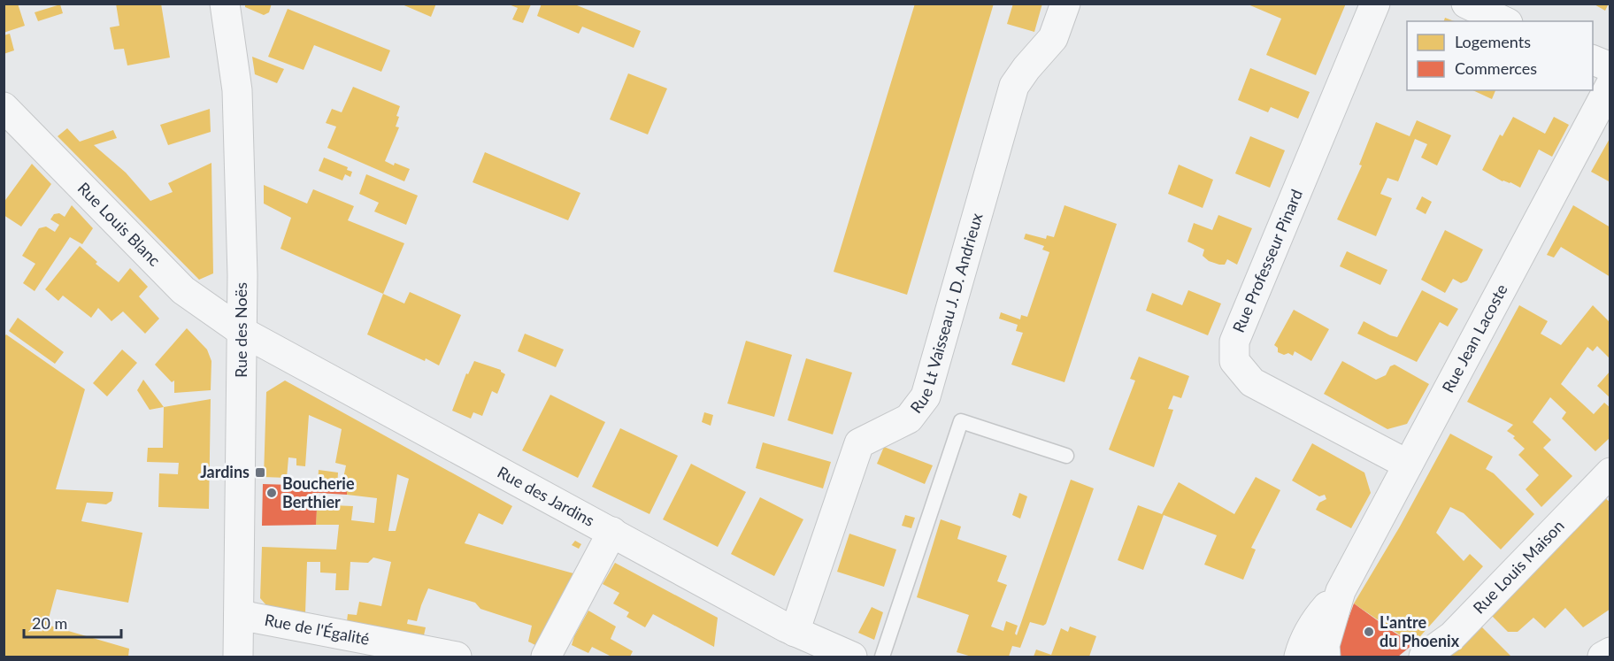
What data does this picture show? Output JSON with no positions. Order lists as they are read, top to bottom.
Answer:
{
  "streets": {
    "street": [
      "Rue Louis Blanc",
      "Rue Professeur Pinard",
      "Rue Lt Vaisseau J. D. Andrieux",
      "Rue des Noës",
      "Rue Jean Lacoste",
      "Rue des Jardins",
      "Rue Louis Maison",
      "Rue de l'Égalité"
    ]
  },
  "crossings": [
    ["Rue Louis Blanc", "Rue des Noës"],
    ["Rue Louis Blanc", "Rue des Jardins"],
    ["Rue Professeur Pinard", "Rue Jean Lacoste"],
    ["Rue Lt Vaisseau J. D. Andrieux", "Rue des Jardins"],
    ["Rue des Noës", "Rue des Jardins"],
    ["Rue des Noës", "Rue de l'Égalité"]
  ],
  "places": {
    "transit": ["Jardins"],
    "other": ["Boucherie Berthier", "L'antre du Phoenix"]
  },
  "legend": ["Logements", "Commerces"],
  "scale_bar": "20 m"
}
